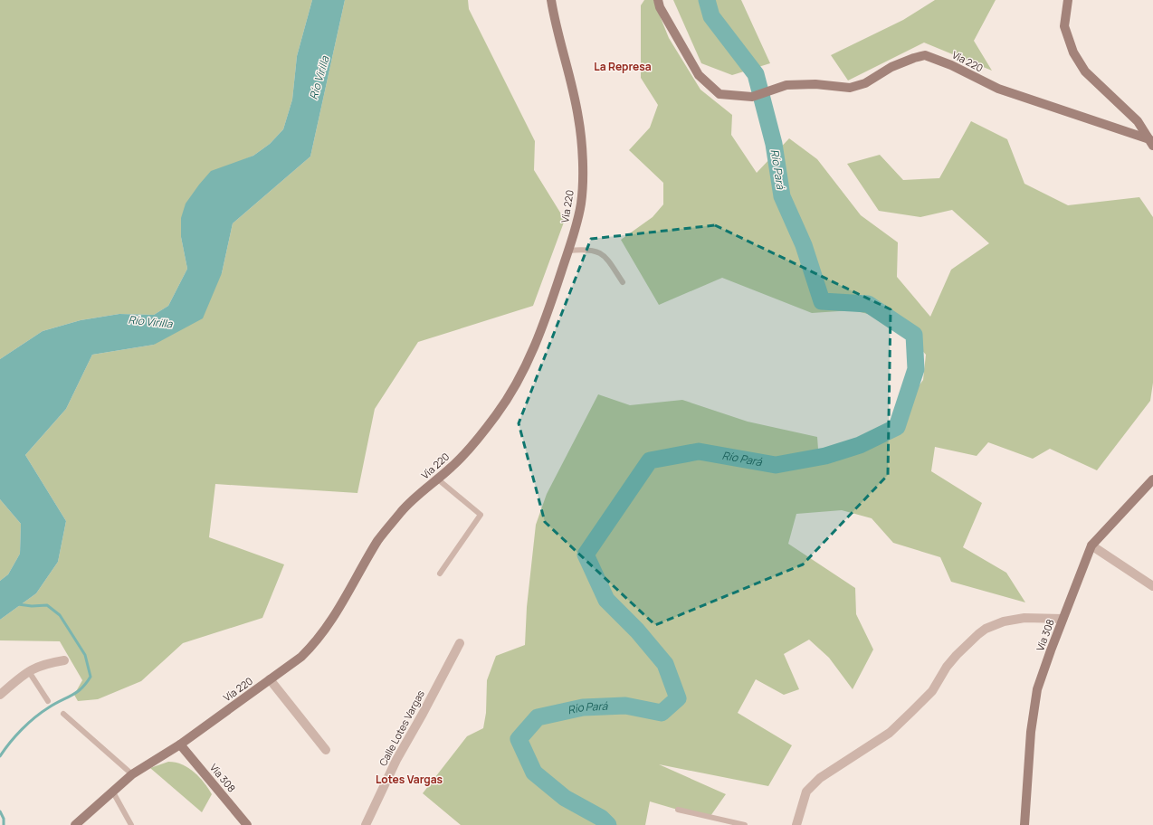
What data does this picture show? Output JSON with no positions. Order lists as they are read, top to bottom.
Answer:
{
  "streets": {
    "main road": ["Vía 220", "Vía 308"],
    "street": ["Calle Lotes Vargas"]
  },
  "crossings": [
    ["Vía 220", "Vía 308"]
  ],
  "districts": ["La Represa", "Lotes Vargas"],
  "water": ["Río Virilla", "Río Pará"]
}
